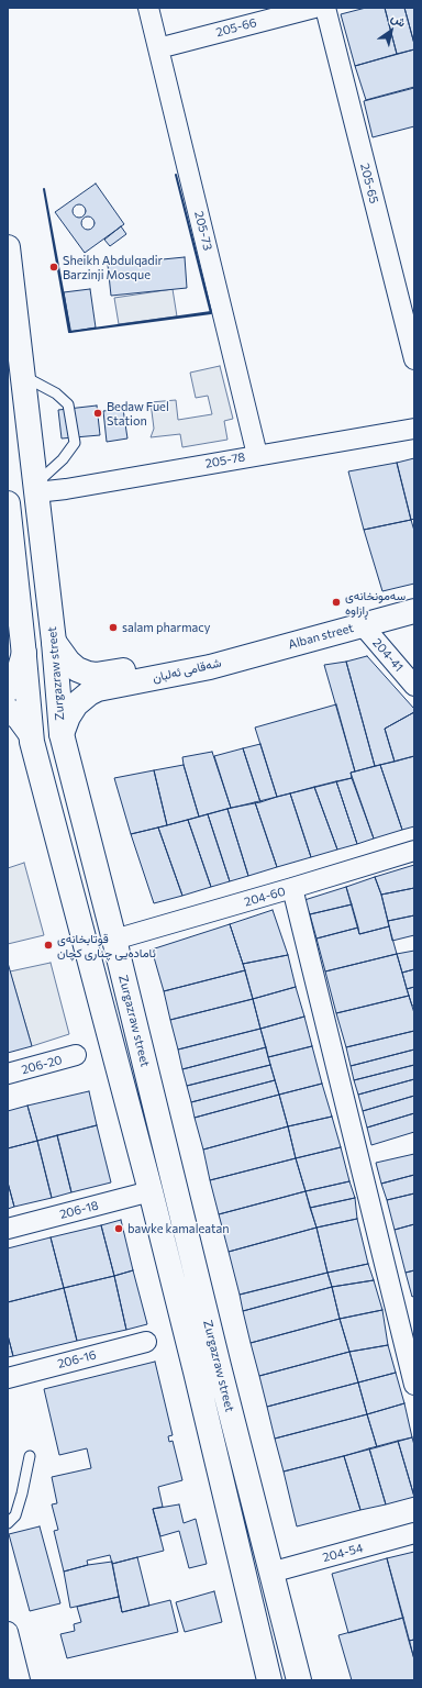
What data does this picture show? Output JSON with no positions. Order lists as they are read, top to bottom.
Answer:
{
  "streets": {
    "main road": ["Alban street", "شەقامی ئەلبان", "Zurgazraw street"],
    "street": [
      "205-66",
      "205-65",
      "205-73",
      "205-78",
      "204-41",
      "204-60",
      "206-20",
      "206-18",
      "206-16",
      "204-54"
    ]
  },
  "crossings": [
    ["205-66", "205-73"],
    ["205-73", "205-78"],
    ["205-78", "Zurgazraw street"],
    ["Alban street", "204-41"],
    ["Alban street", "شەقامی ئەلبان"],
    ["شەقامی ئەلبان", "Zurgazraw street"],
    ["Zurgazraw street", "204-60"],
    ["Zurgazraw street", "206-18"],
    ["Zurgazraw street", "204-54"]
  ],
  "places": [
    "Sheikh Abdulqadir Barzinji Mosque",
    "Bedaw Fuel Station",
    "سەمونخانەی ڕازاوە",
    "salam pharmacy",
    "قوتابخانەی ئامادەیی چناری کچان",
    "bawke kamaleatan"
  ],
  "north": "top right"
}
